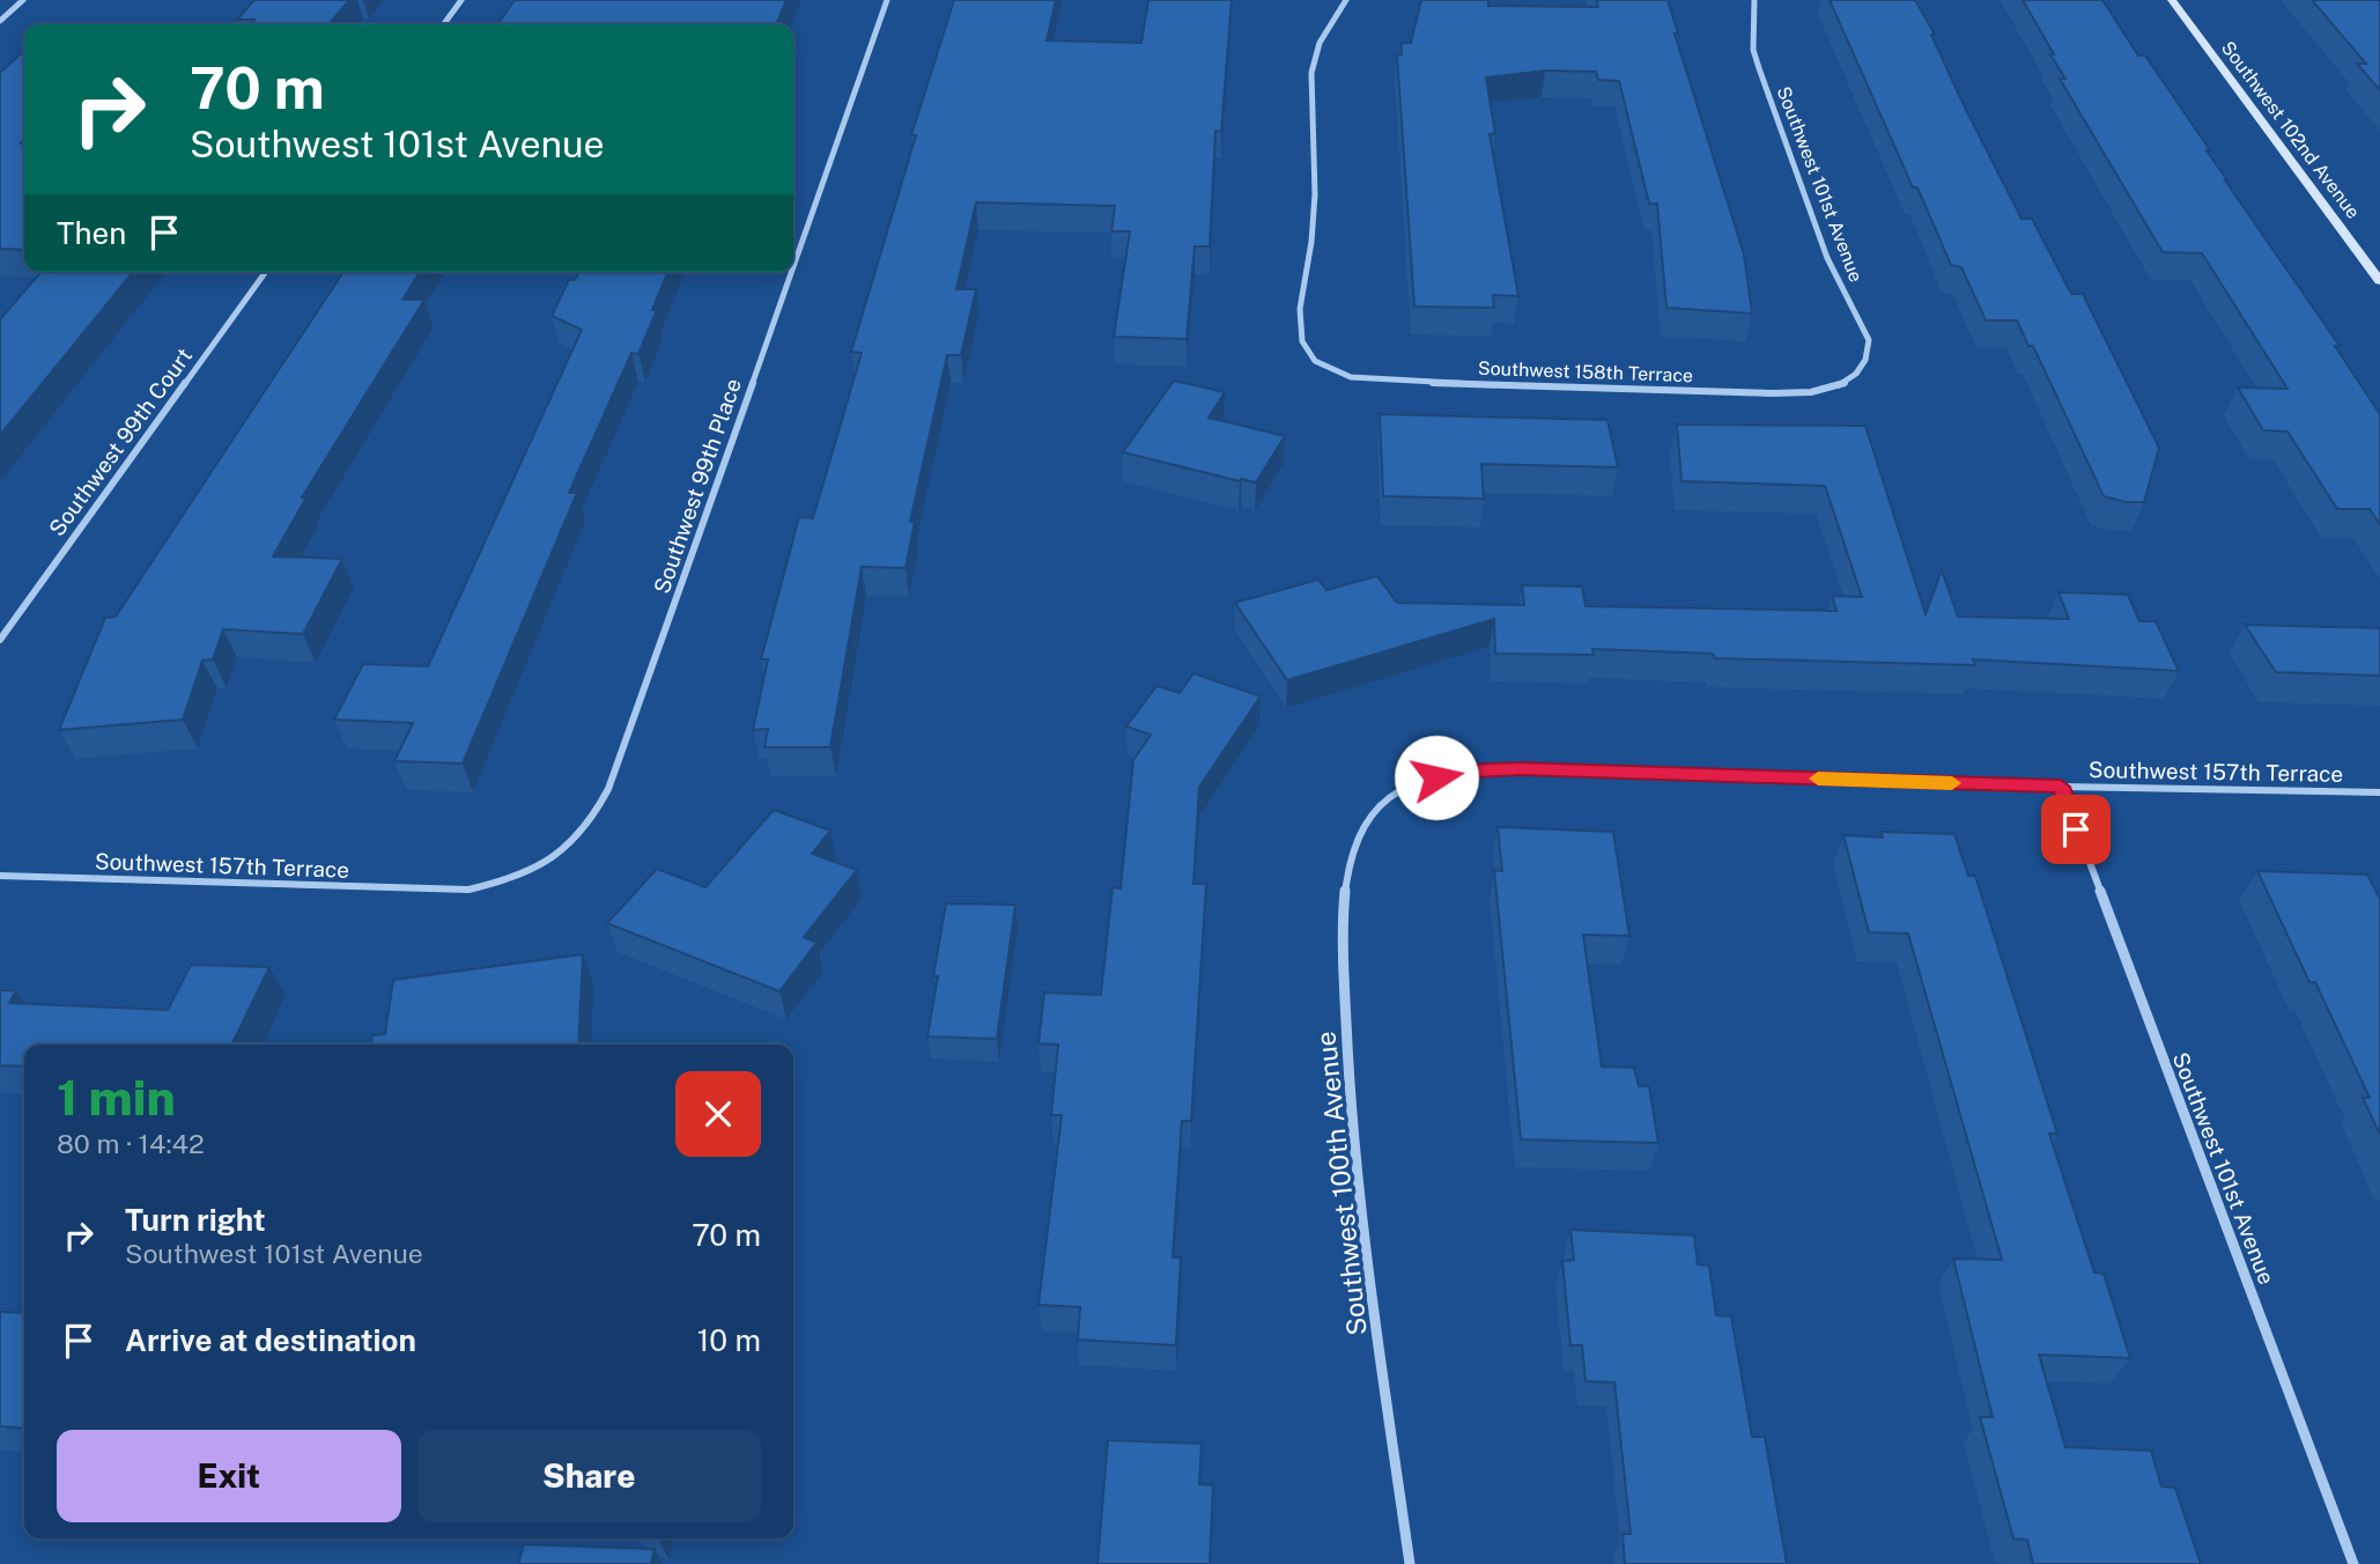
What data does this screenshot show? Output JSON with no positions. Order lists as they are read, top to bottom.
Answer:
{
  "streets": {
    "street": [
      "Southwest 102nd Avenue",
      "Southwest 101st Avenue",
      "Southwest 158th Terrace",
      "Southwest 99th Court",
      "Southwest 99th Place",
      "Southwest 157th Terrace",
      "Southwest 100th Avenue"
    ]
  },
  "crossings": [
    ["Southwest 101st Avenue", "Southwest 158th Terrace"],
    ["Southwest 101st Avenue", "Southwest 157th Terrace"],
    ["Southwest 99th Place", "Southwest 157th Terrace"],
    ["Southwest 157th Terrace", "Southwest 100th Avenue"]
  ],
  "page": {
    "turn": ["70 m", "Southwest 101st Avenue"],
    "then": "Then",
    "heading": ["1 min", "80 m · 14:42"],
    "list": [
      {
        "name": "Turn right",
        "note": "Southwest 101st Avenue",
        "value": "70 m"
      },
      {
        "name": "Arrive at destination",
        "value": "10 m"
      }
    ],
    "buttons": ["Exit", "Share"]
  }
}
